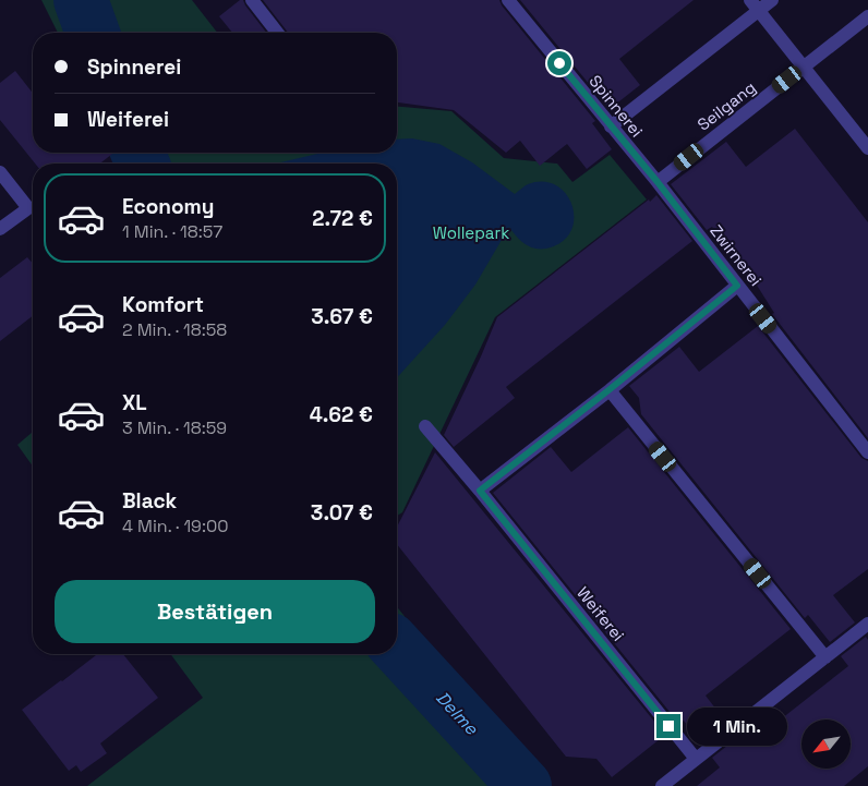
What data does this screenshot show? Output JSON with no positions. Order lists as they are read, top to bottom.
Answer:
{
  "streets": {
    "street": [
      "Spinnerei",
      "Seilgang",
      "Zwirnerei",
      "Weiferei"
    ]
  },
  "crossings": [
    ["Spinnerei", "Seilgang"],
    ["Spinnerei", "Zwirnerei"],
    ["Seilgang", "Zwirnerei"]
  ],
  "water": ["Delme"],
  "parks": ["Wollepark"],
  "north": "bottom left",
  "page": {
    "banner": ["Spinnerei", "Weiferei"],
    "list": [
      {
        "name": "Economy",
        "note": "1 Min. · 18:57",
        "value": "2.72 €"
      },
      {
        "name": "Komfort",
        "note": "2 Min. · 18:58",
        "value": "3.67 €"
      },
      {
        "name": "XL",
        "note": "3 Min. · 18:59",
        "value": "4.62 €"
      },
      {
        "name": "Black",
        "note": "4 Min. · 19:00",
        "value": "3.07 €"
      }
    ],
    "buttons": "Bestätigen",
    "bubble": "1 Min."
  }
}
